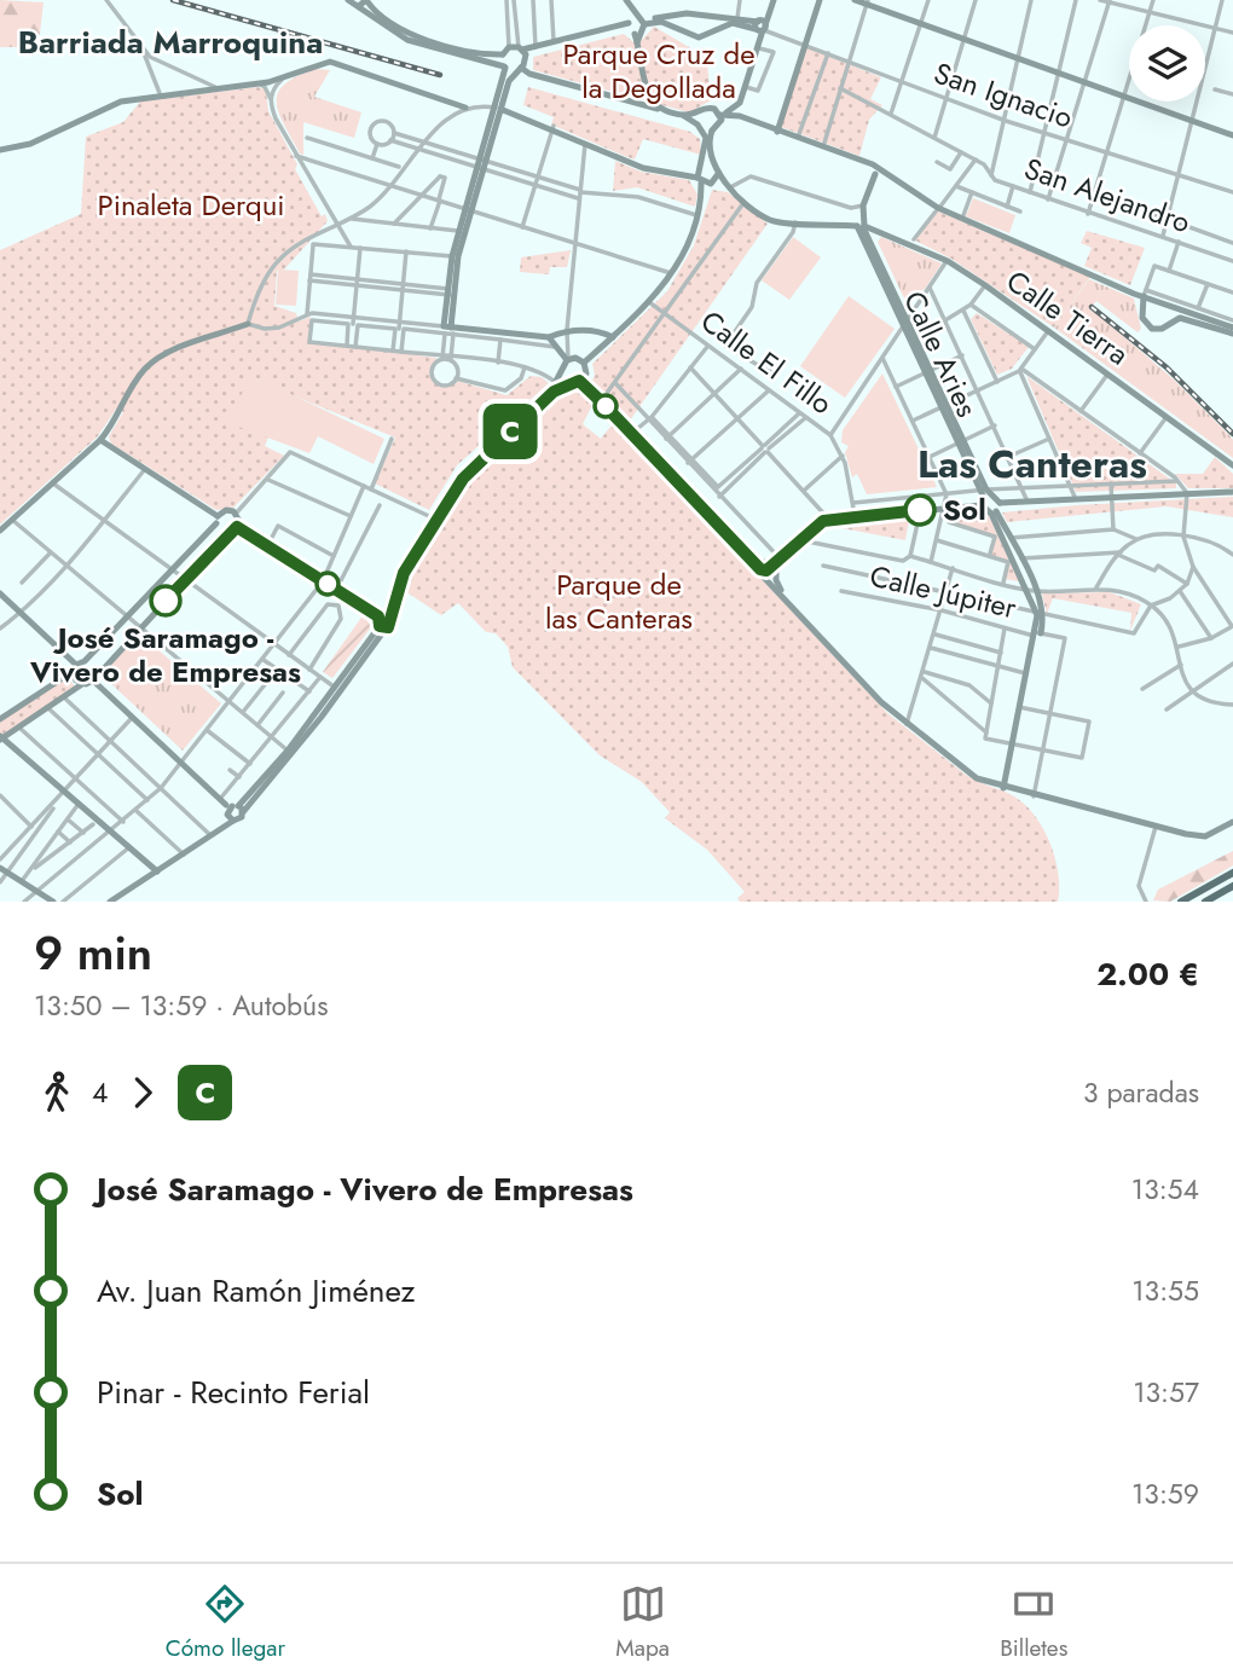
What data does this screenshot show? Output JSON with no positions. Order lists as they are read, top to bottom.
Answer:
{
  "streets": {
    "street": [
      "San Ignacio",
      "San Alejandro",
      "Calle Tierra",
      "Calle Aries",
      "Calle El Fillo",
      "Calle Júpiter"
    ]
  },
  "crossings": [
    ["Calle Tierra", "Calle Aries"]
  ],
  "districts": ["Barriada Marroquina", "Las Canteras"],
  "parks": ["Parque Cruz de la Degollada", "Pinaleta Derqui", "Parque de las Canteras"],
  "places": ["Sol", "José Saramago - Vivero de Empresas"],
  "lines": ["bus line C"],
  "page": {
    "on_map": "C",
    "heading": ["9 min", "13:50 – 13:59 · Autobús", "2.00 €"],
    "legs": ["4", "C", "3 paradas"],
    "list": [
      {
        "name": "José Saramago - Vivero de Empresas",
        "value": "13:54"
      },
      {
        "name": "Av. Juan Ramón Jiménez",
        "value": "13:55"
      },
      {
        "name": "Pinar - Recinto Ferial",
        "value": "13:57"
      },
      {
        "name": "Sol",
        "value": "13:59"
      }
    ],
    "tabs": ["Cómo llegar", "Mapa", "Billetes"]
  }
}
